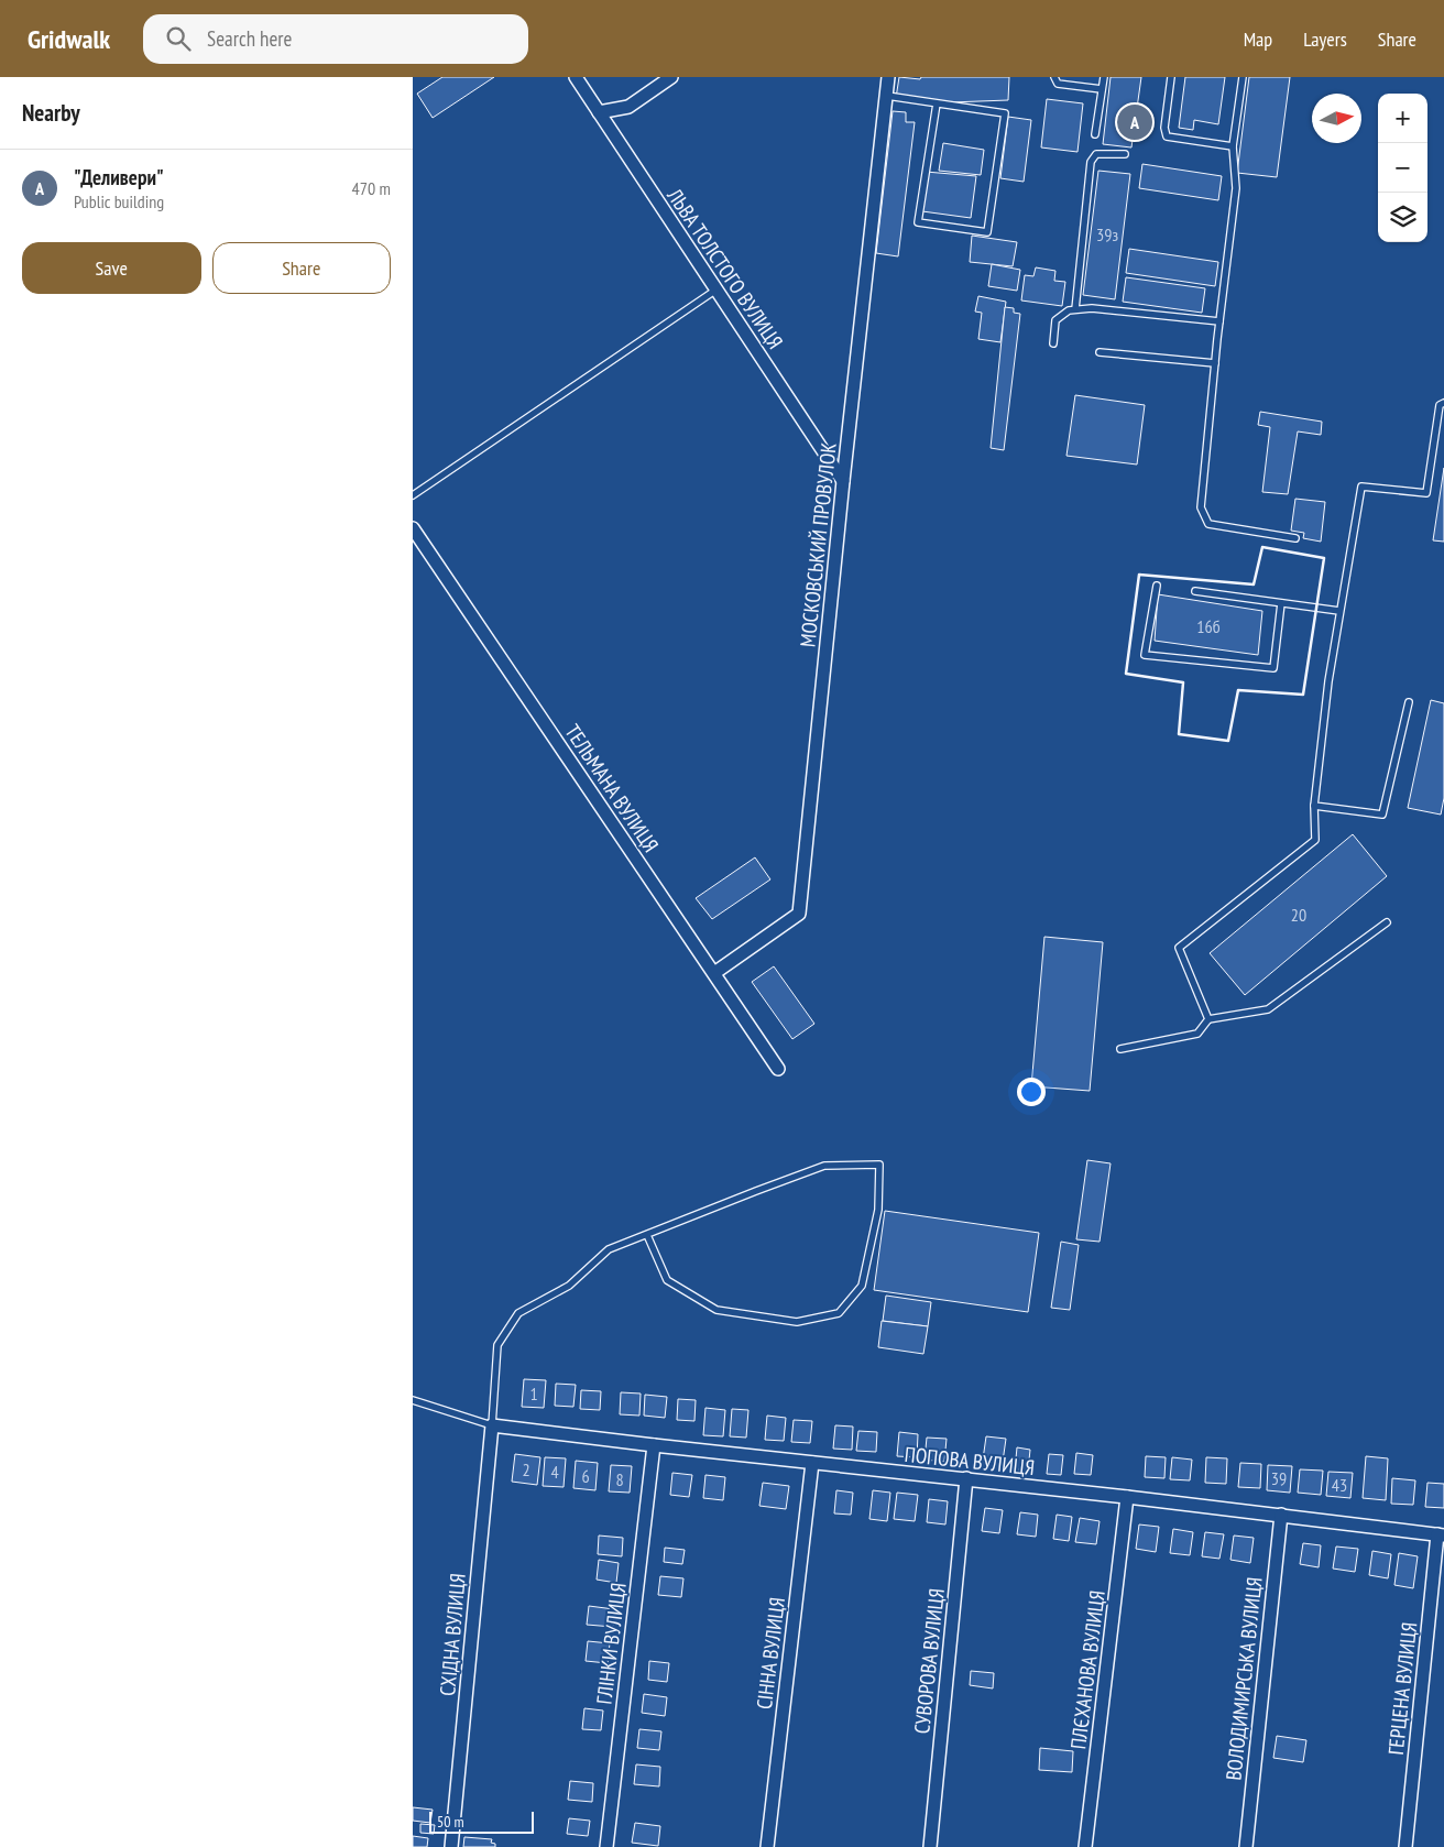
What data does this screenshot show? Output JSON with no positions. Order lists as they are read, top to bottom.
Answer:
{
  "streets": {
    "street": [
      "ЛЬВА ТОЛСТОГО ВУЛИЦЯ",
      "МОСКОВСЬКИЙ ПРОВУЛОК",
      "ТЕЛЬМАНА ВУЛИЦЯ",
      "ПОПОВА ВУЛИЦЯ",
      "СХІДНА ВУЛИЦЯ",
      "ГЛІНКИ ВУЛИЦЯ",
      "СІННА ВУЛИЦЯ",
      "СУВОРОВА ВУЛИЦЯ",
      "ПЛЄХАНОВА ВУЛИЦЯ",
      "ВОЛОДИМИРСЬКА ВУЛИЦЯ",
      "ГЕРЦЕНА ВУЛИЦЯ"
    ]
  },
  "crossings": [
    ["ЛЬВА ТОЛСТОГО ВУЛИЦЯ", "МОСКОВСЬКИЙ ПРОВУЛОК"],
    ["МОСКОВСЬКИЙ ПРОВУЛОК", "ТЕЛЬМАНА ВУЛИЦЯ"],
    ["ПОПОВА ВУЛИЦЯ", "СХІДНА ВУЛИЦЯ"],
    ["ПОПОВА ВУЛИЦЯ", "ГЛІНКИ ВУЛИЦЯ"],
    ["ПОПОВА ВУЛИЦЯ", "СІННА ВУЛИЦЯ"],
    ["ПОПОВА ВУЛИЦЯ", "СУВОРОВА ВУЛИЦЯ"],
    ["ПОПОВА ВУЛИЦЯ", "ПЛЄХАНОВА ВУЛИЦЯ"],
    ["ПОПОВА ВУЛИЦЯ", "ВОЛОДИМИРСЬКА ВУЛИЦЯ"],
    ["ПОПОВА ВУЛИЦЯ", "ГЕРЦЕНА ВУЛИЦЯ"]
  ],
  "house_numbers": [
    "39з",
    "16б",
    "20",
    "1",
    "2",
    "4",
    "6",
    "39",
    "8",
    "43"
  ],
  "scale_bar": "50 m",
  "north": "right",
  "page": {
    "header": "Gridwalk",
    "search": "Search here",
    "nav": ["Map", "Layers", "Share"],
    "heading": "Nearby",
    "map_buttons": ["+", "−"],
    "pins": "A",
    "list": [
      {
        "mark": "A",
        "name": "\"Деливери\"",
        "note": "Public building",
        "value": "470 m"
      }
    ],
    "buttons": ["Save", "Share"],
    "scale": "50 m"
  }
}
